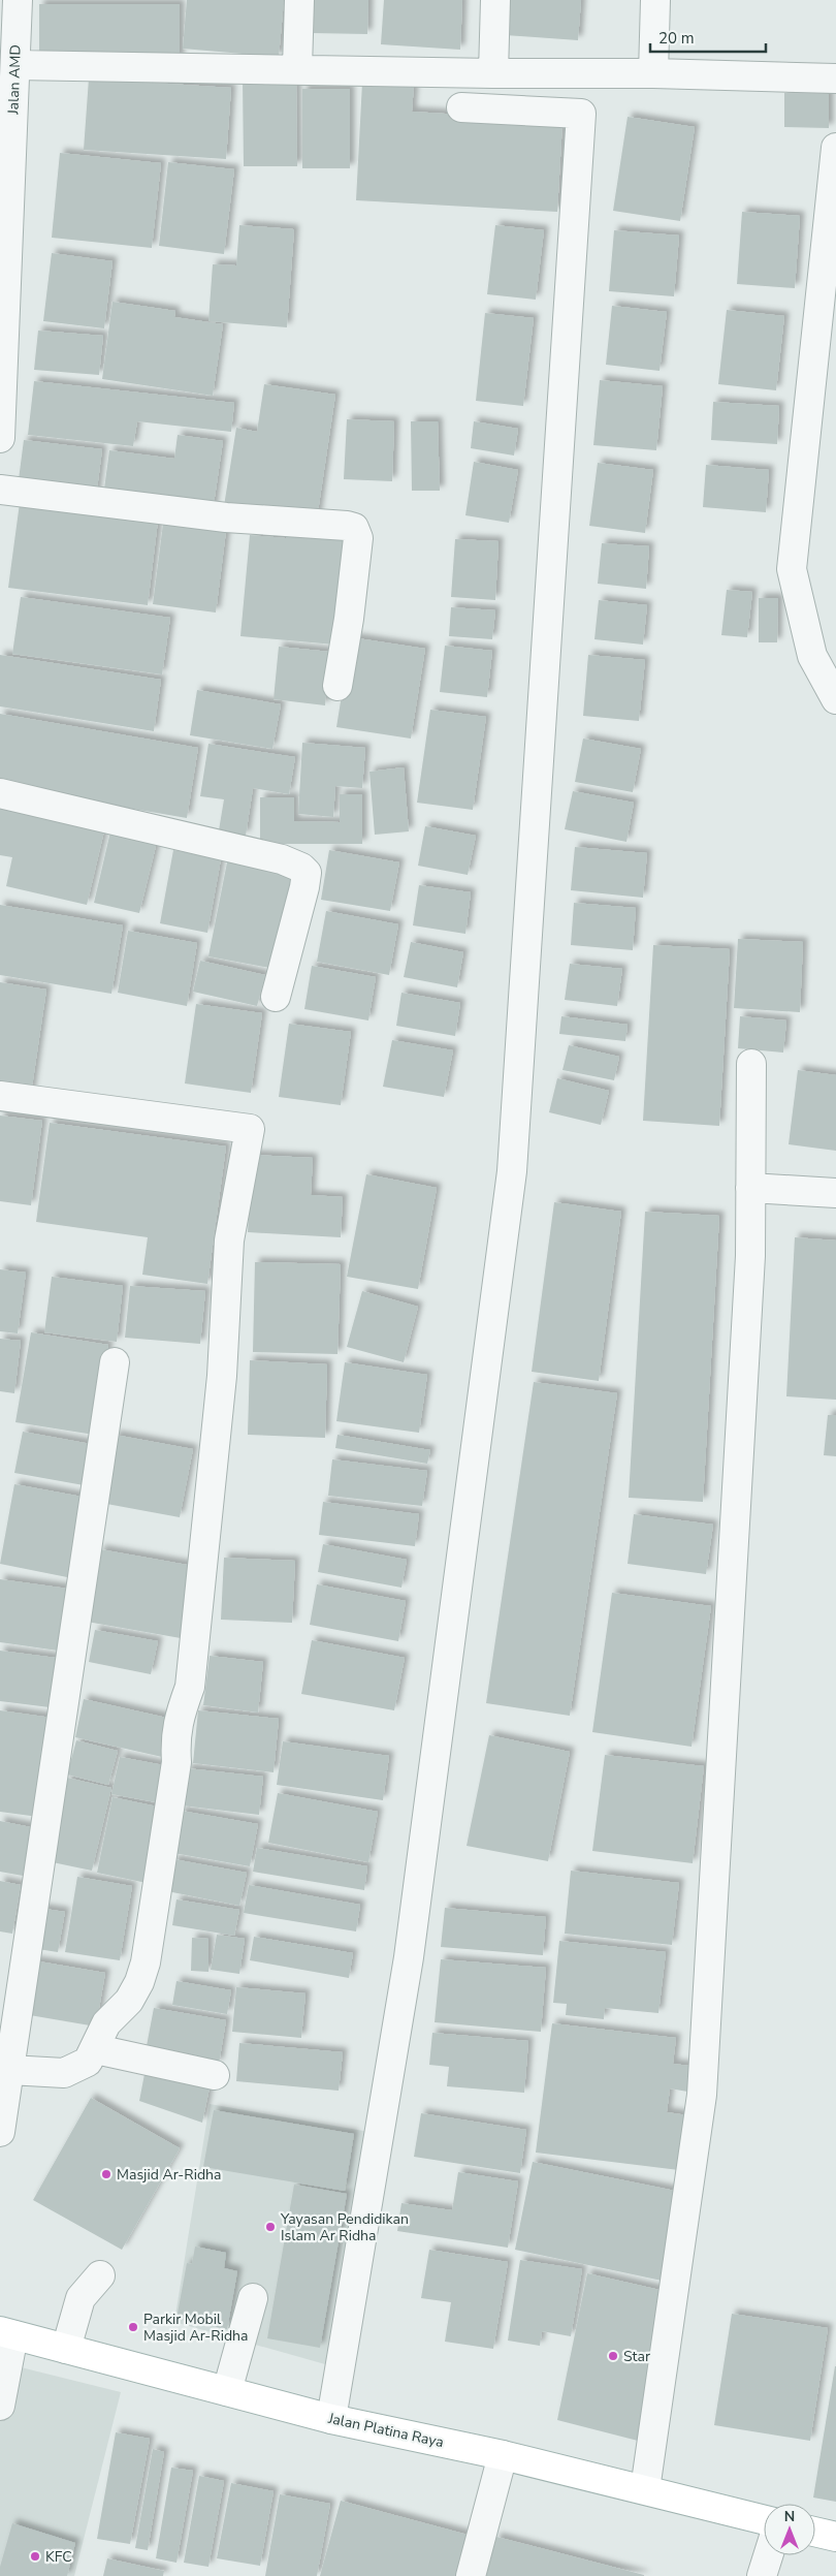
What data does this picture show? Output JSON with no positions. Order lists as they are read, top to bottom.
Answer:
{
  "streets": {
    "main road": ["Jalan Platina Raya"],
    "street": ["Jalan AMD"]
  },
  "places": [
    "Masjid Ar-Ridha",
    "Yayasan Pendidikan Islam Ar Ridha",
    "Parkir Mobil Masjid Ar-Ridha",
    "Star",
    "KFC"
  ],
  "scale_bar": "20 m",
  "north": "top"
}
